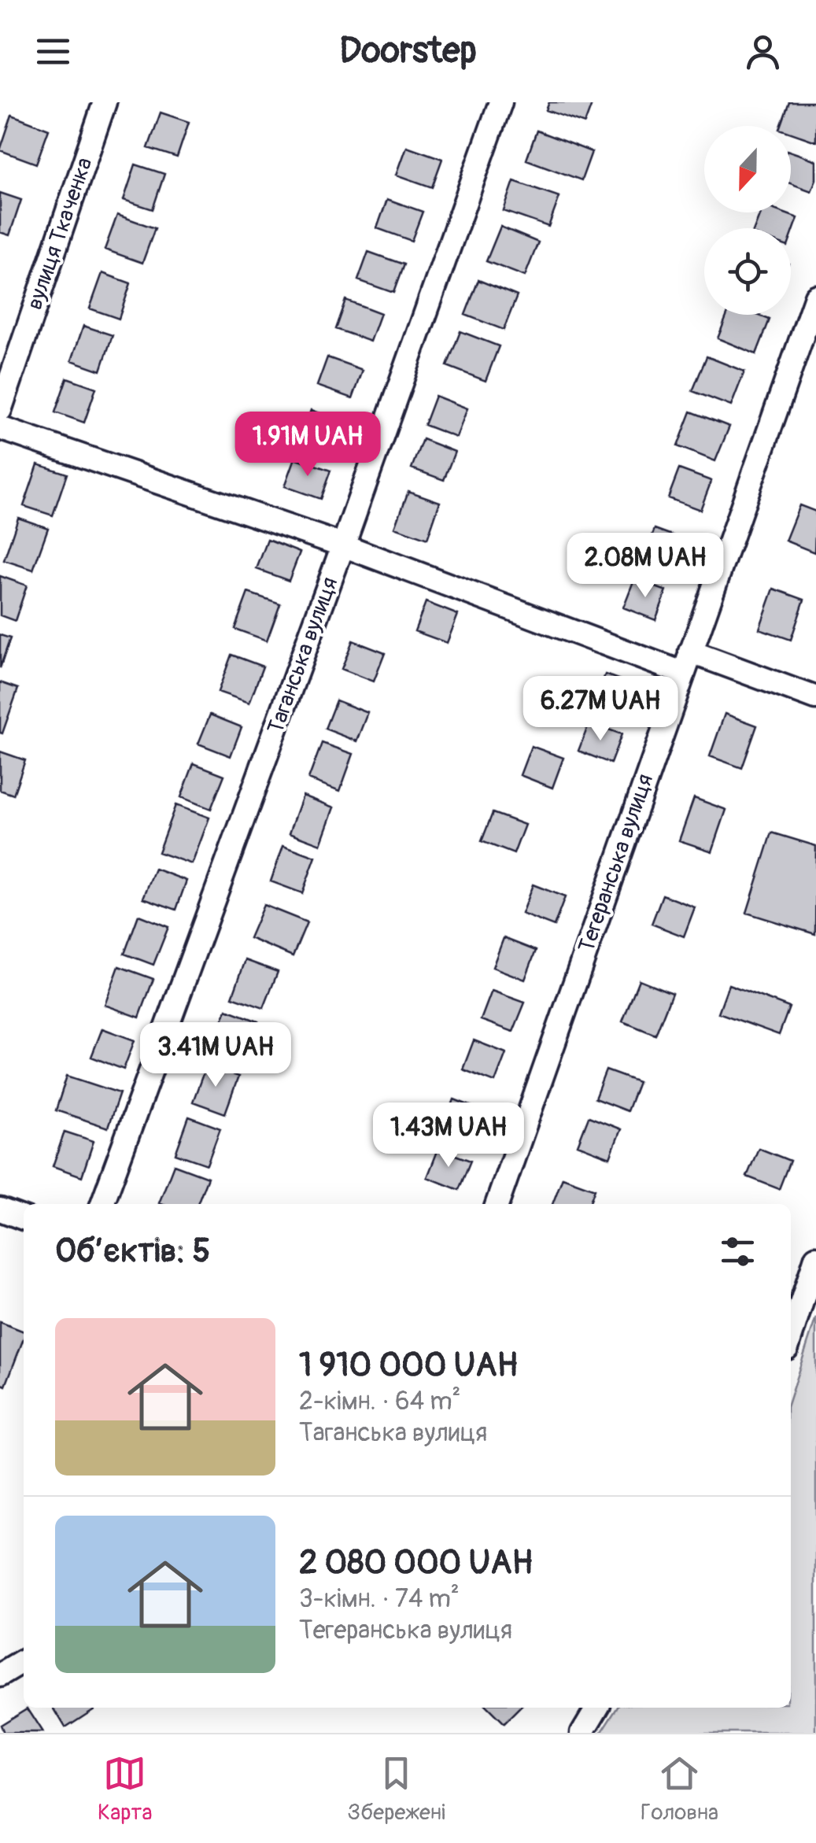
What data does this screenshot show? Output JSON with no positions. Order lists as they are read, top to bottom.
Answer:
{
  "streets": {
    "street": ["вулиця Ткаченка", "Таганська вулиця", "Тегеранська вулиця"]
  },
  "north": "bottom",
  "page": {
    "header": "Doorstep",
    "price": [
      "1.91M UAH",
      "2.08M UAH",
      "6.27M UAH",
      "3.41M UAH",
      "1.43M UAH"
    ],
    "heading": "Об’єктів: 5",
    "list": [
      {
        "name": "1 910 000 UAH",
        "note": "2-кімн. · 64 m² · Таганська вулиця"
      },
      {
        "name": "2 080 000 UAH",
        "note": "3-кімн. · 74 m² · Тегеранська вулиця"
      }
    ],
    "tabs": ["Карта", "Збережені", "Головна"]
  }
}
